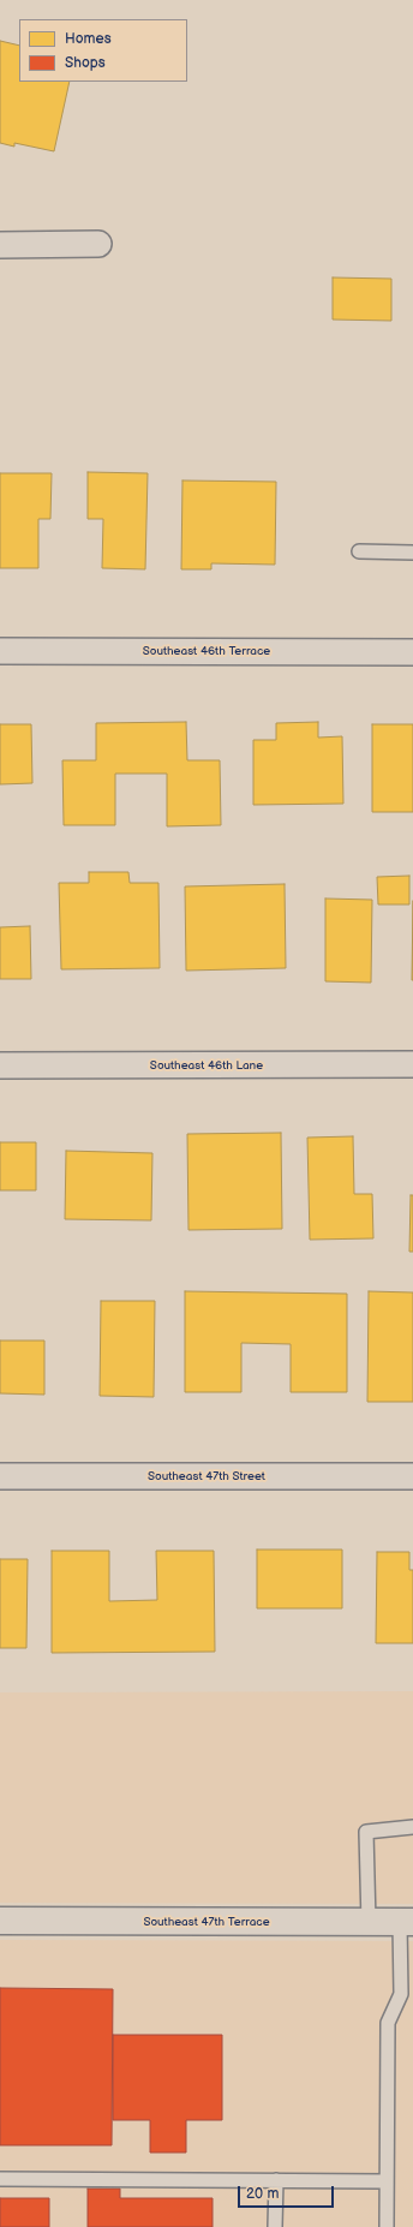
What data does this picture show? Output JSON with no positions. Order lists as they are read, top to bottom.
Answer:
{
  "streets": {
    "street": [
      "Southeast 46th Terrace",
      "Southeast 46th Lane",
      "Southeast 47th Street",
      "Southeast 47th Terrace"
    ]
  },
  "legend": ["Homes", "Shops"],
  "scale_bar": "20 m"
}
